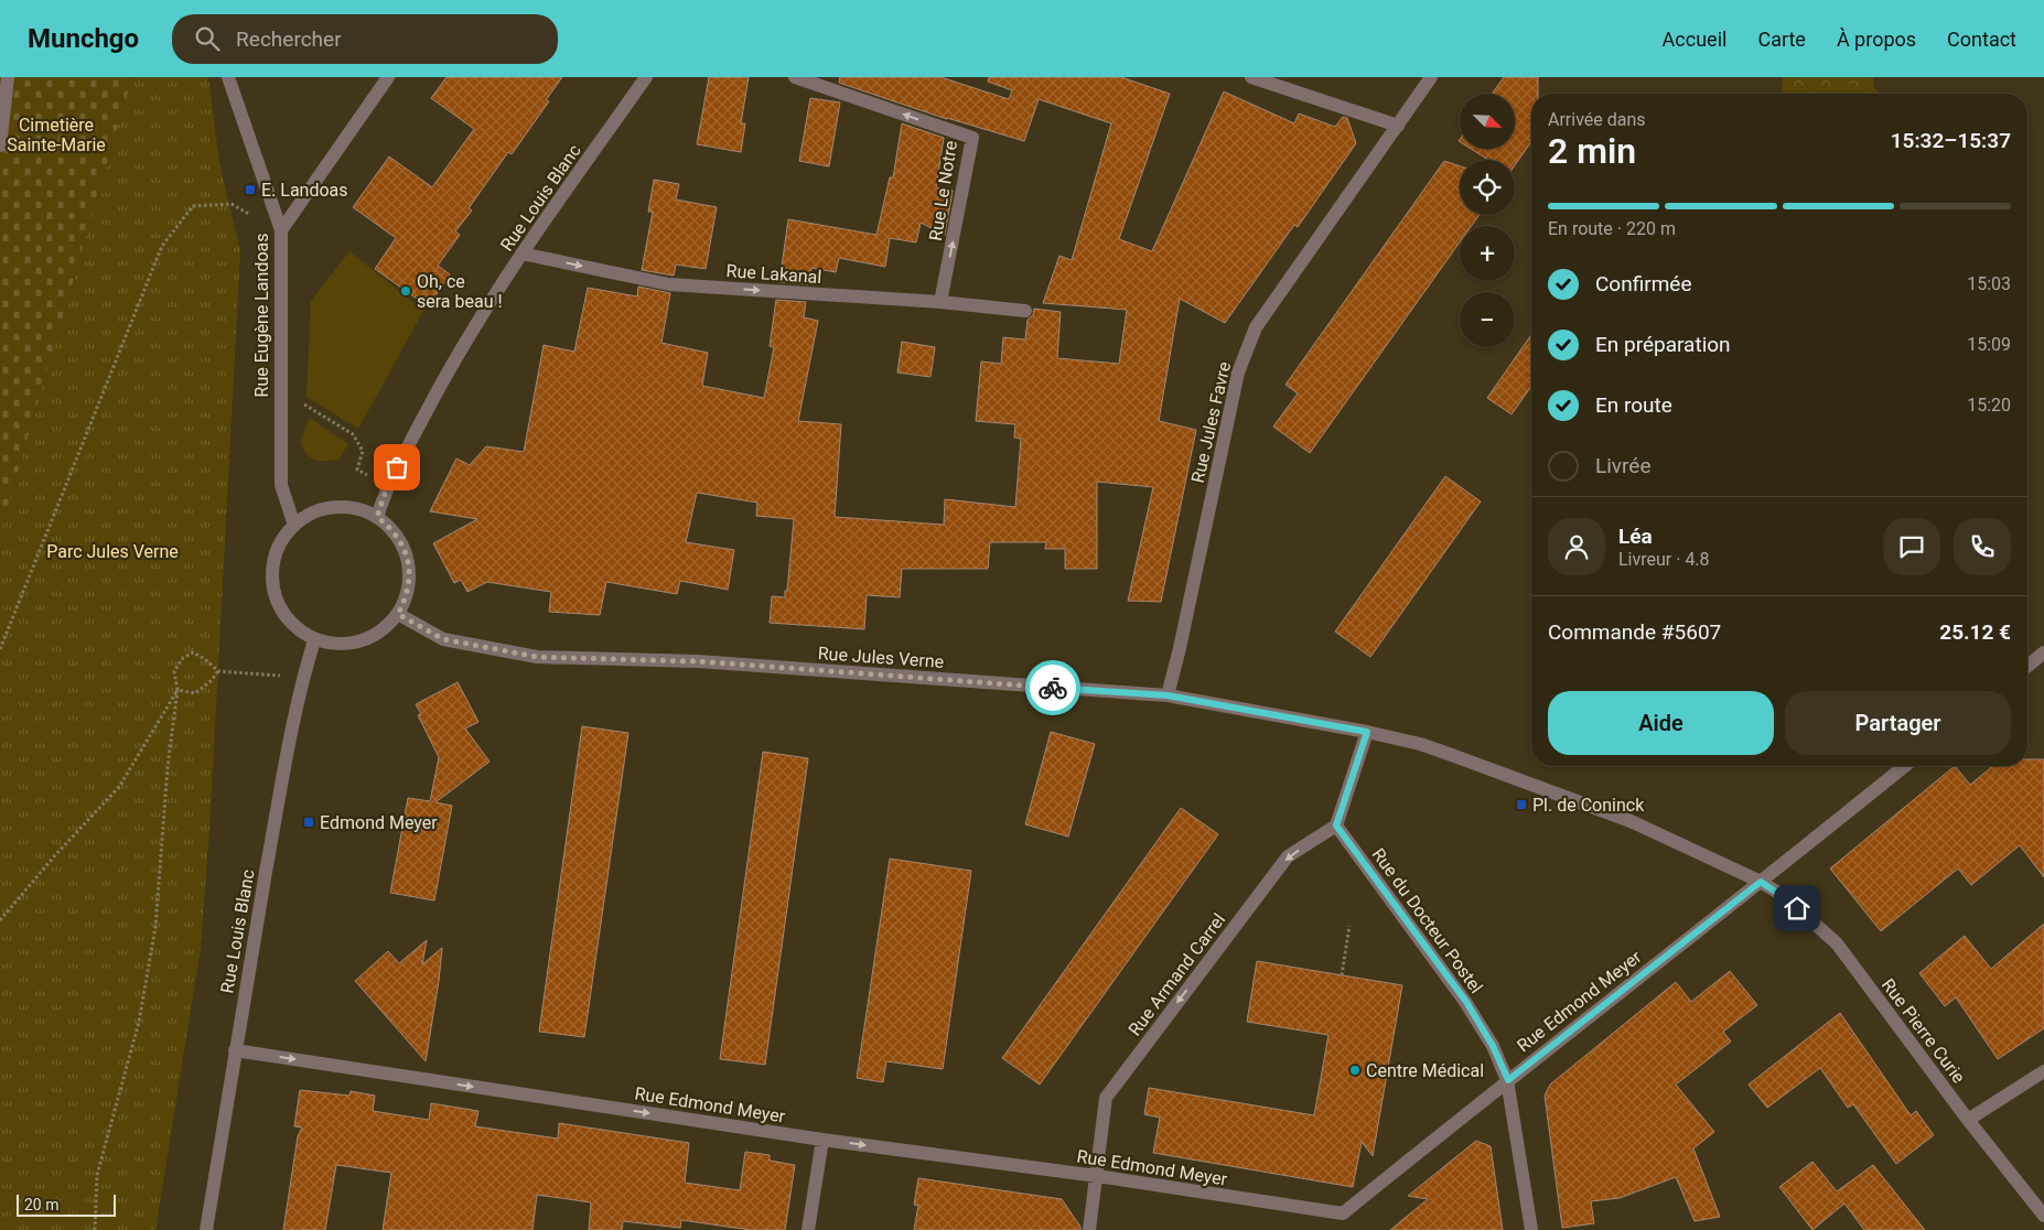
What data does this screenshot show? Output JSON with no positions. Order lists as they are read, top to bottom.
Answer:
{
  "streets": {
    "street": [
      "Rue Le Notre",
      "Rue Louis Blanc",
      "Rue Lakanal",
      "Rue Eugène Landoas",
      "Rue Jules Favre",
      "Rue Jules Verne",
      "Rue du Docteur Postel",
      "Rue Armand Carrel",
      "Rue Edmond Meyer",
      "Rue Pierre Curie"
    ]
  },
  "crossings": [
    ["Rue Le Notre", "Rue Lakanal"],
    ["Rue Louis Blanc", "Rue Lakanal"],
    ["Rue Louis Blanc", "Rue Eugène Landoas"],
    ["Rue Louis Blanc", "Rue Jules Verne"],
    ["Rue Louis Blanc", "Rue Edmond Meyer"],
    ["Rue Eugène Landoas", "Rue Jules Verne"],
    ["Rue Jules Favre", "Rue Jules Verne"],
    ["Rue Jules Verne", "Rue Pierre Curie"],
    ["Rue du Docteur Postel", "Rue Armand Carrel"],
    ["Rue du Docteur Postel", "Rue Edmond Meyer"],
    ["Rue Armand Carrel", "Rue Edmond Meyer"],
    ["Rue Edmond Meyer", "Rue Pierre Curie"]
  ],
  "one_way": ["Rue Lakanal", "Rue Armand Carrel", "Rue Edmond Meyer"],
  "parks": ["Cimetière Sainte-Marie", "Parc Jules Verne"],
  "places": {
    "transit": ["E. Landoas", "Pl. de Coninck", "Edmond Meyer"],
    "other": ["Oh, ce sera beau !", "Centre Médical"]
  },
  "scale_bar": "20 m",
  "north": "bottom right",
  "page": {
    "header": "Munchgo",
    "search": "Rechercher",
    "nav": [
      "Accueil",
      "Carte",
      "À propos",
      "Contact"
    ],
    "map_buttons": ["+", "−"],
    "heading": ["2 min", "Arrivée dans", "15:32–15:37"],
    "panel": [
      "Léa",
      "Livreur · 4.8",
      "Commande #5607",
      "25.12 €"
    ],
    "bar": "En route · 220 m",
    "list": [
      ["Confirmée", "15:03"],
      ["En préparation", "15:09"],
      ["En route", "15:20"],
      "Livrée"
    ],
    "buttons": ["Aide", "Partager"],
    "scale": "20 m"
  }
}
